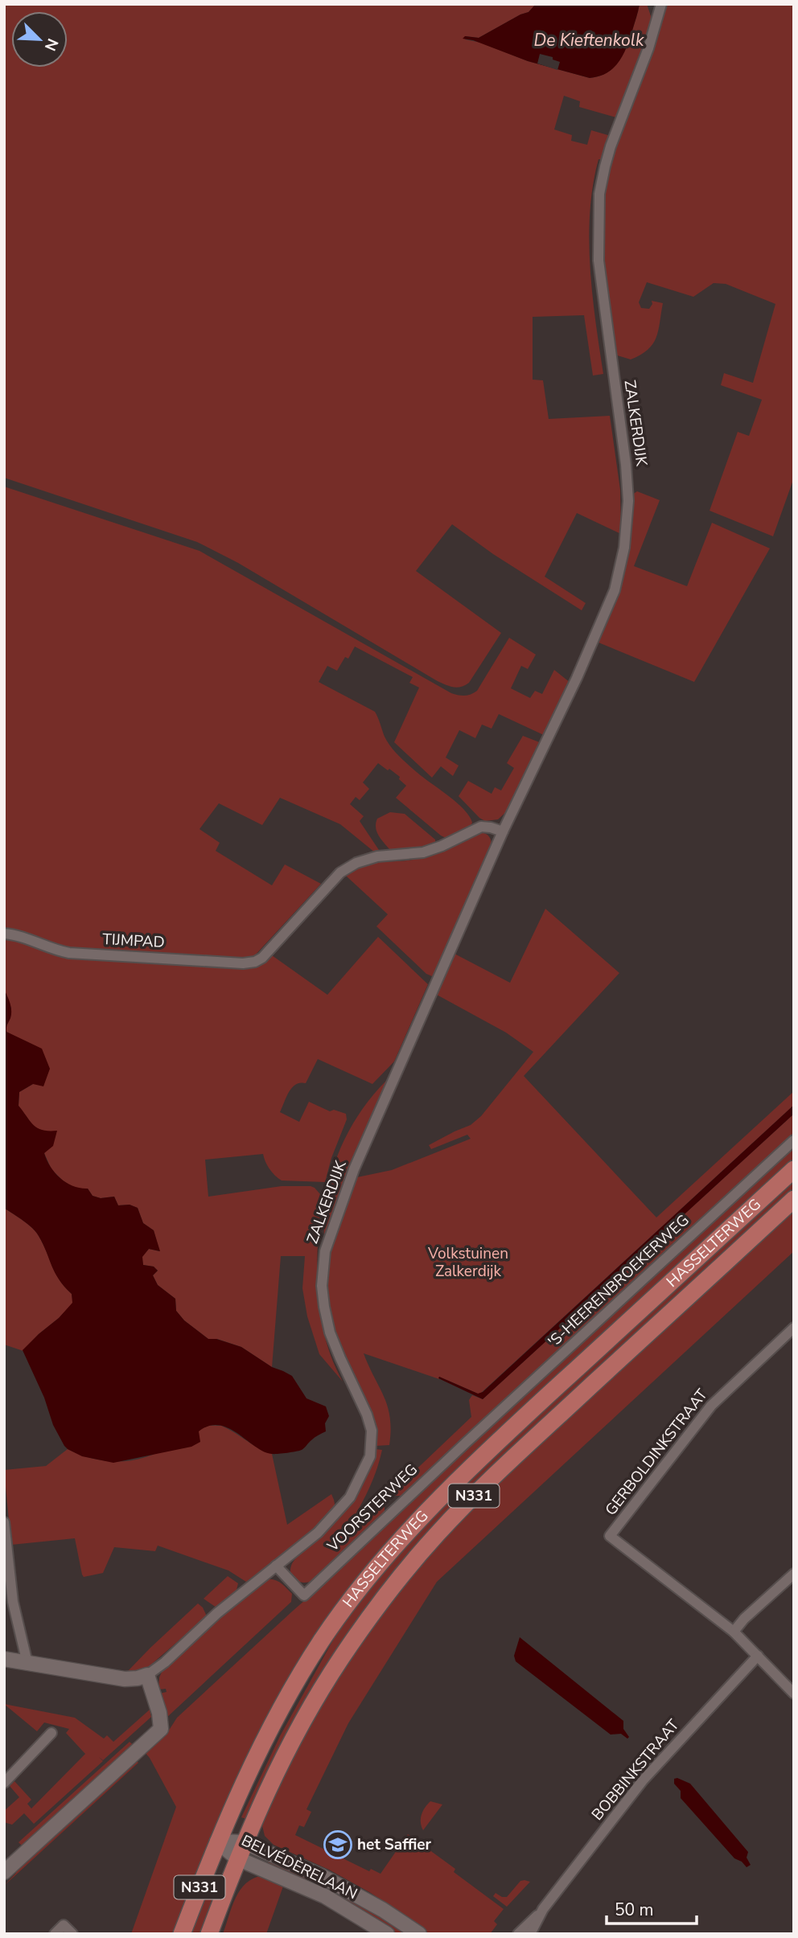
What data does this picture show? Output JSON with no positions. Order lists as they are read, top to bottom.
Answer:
{
  "streets": {
    "main road": ["HASSELTERWEG", "N331", "BELVÉDÈRELAAN"],
    "street": [
      "ZALKERDIJK",
      "TIJMPAD",
      "'S-HEERENBROEKERWEG",
      "GERBOLDINKSTRAAT",
      "VOORSTERWEG",
      "BOBBINKSTRAAT"
    ]
  },
  "crossings": [
    ["ZALKERDIJK", "TIJMPAD"],
    ["ZALKERDIJK", "VOORSTERWEG"],
    ["HASSELTERWEG", "BELVÉDÈRELAAN"],
    ["'S-HEERENBROEKERWEG", "VOORSTERWEG"],
    ["GERBOLDINKSTRAAT", "BOBBINKSTRAAT"]
  ],
  "water": ["De Kieftenkolk"],
  "parks": ["Volkstuinen Zalkerdijk"],
  "places": {
    "school or university": ["het Saffier"]
  },
  "scale_bar": "50 m",
  "north": "bottom right"
}
